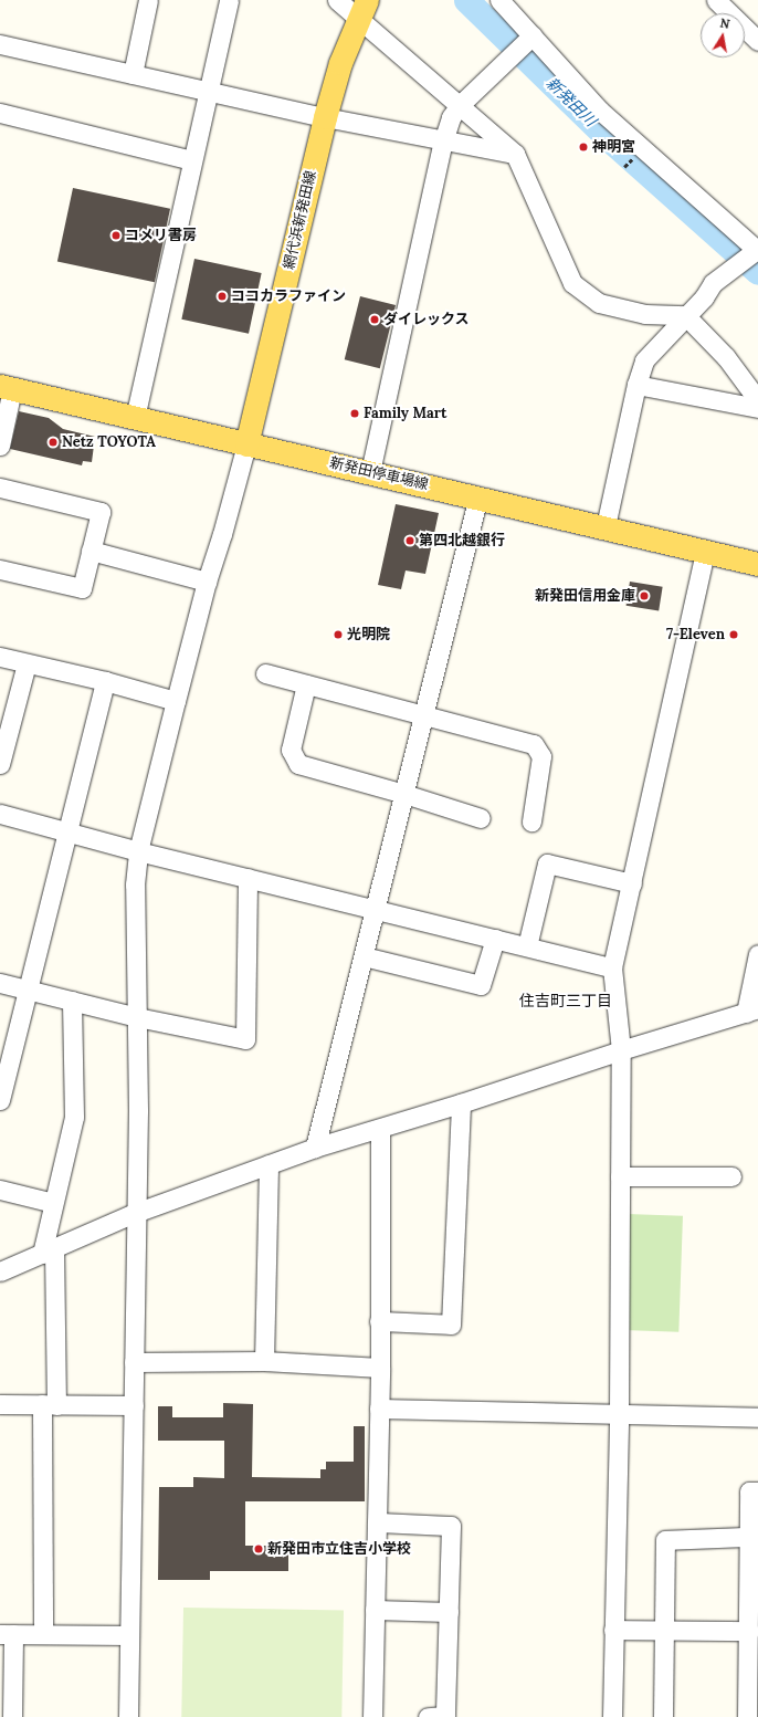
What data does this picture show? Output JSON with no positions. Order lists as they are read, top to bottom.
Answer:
{
  "streets": {
    "main road": ["網代浜新発田線", "新発田停車場線"]
  },
  "crossings": [
    ["網代浜新発田線", "新発田停車場線"]
  ],
  "districts": ["住吉町三丁目"],
  "water": ["新発田川"],
  "places": [
    "神明宮",
    "コメリ書房",
    "ココカラファイン",
    "ダイレックス",
    "Family Mart",
    "Netz TOYOTA",
    "第四北越銀行",
    "新発田信用金庫",
    "光明院",
    "7-Eleven",
    "新発田市立住吉小学校"
  ],
  "north": "top"
}
